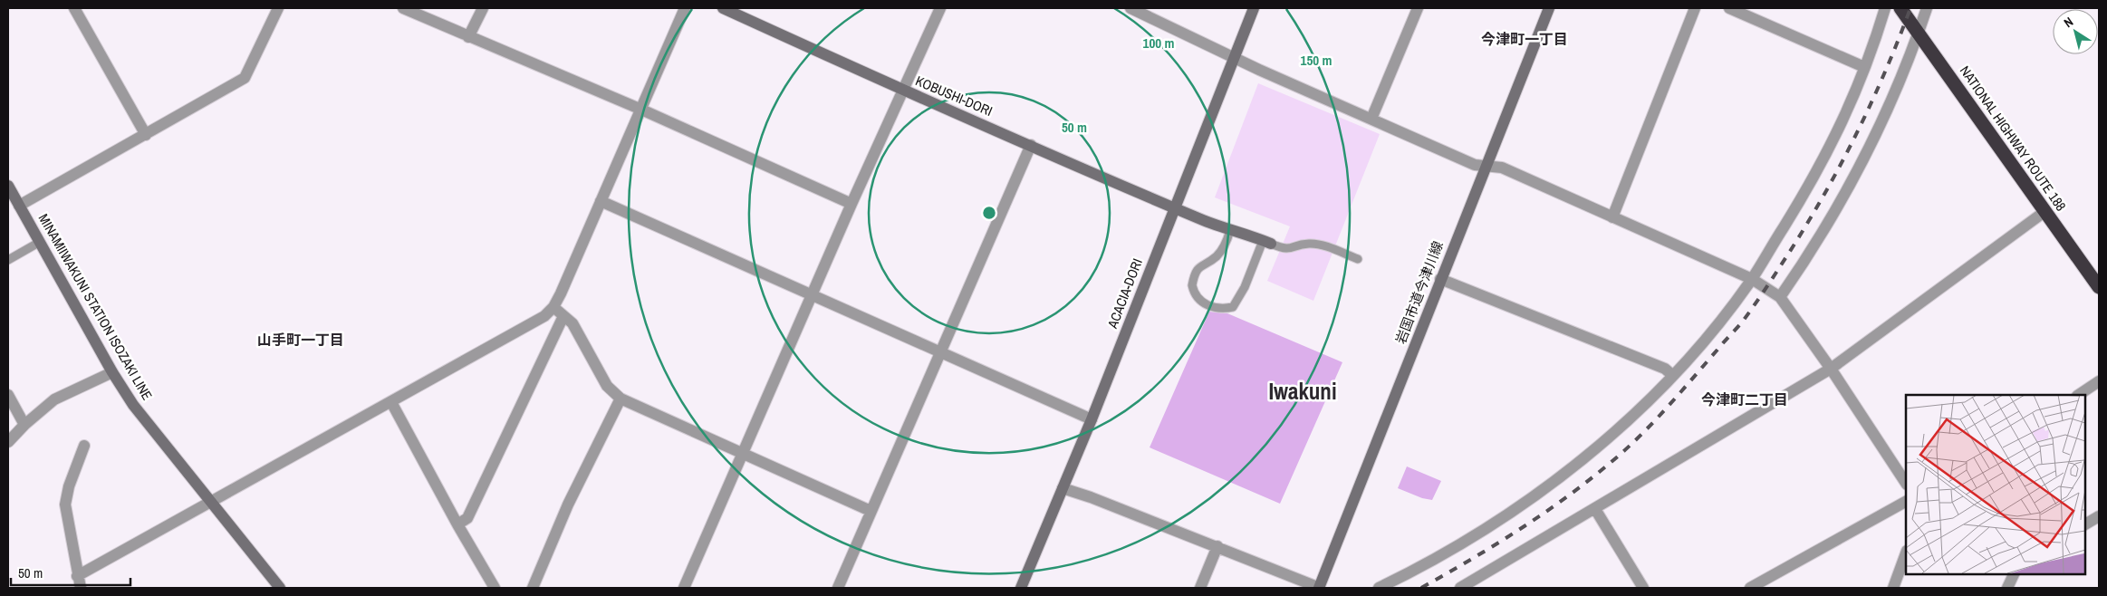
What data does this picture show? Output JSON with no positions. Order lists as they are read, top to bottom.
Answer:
{
  "streets": {
    "highway": ["NATIONAL HIGHWAY ROUTE 188"],
    "street": [
      "KOBUSHI-DORI",
      "岩国市道今津川線",
      "ACACIA-DORI",
      "MINAMIIWAKUNI STATION ISOZAKI LINE"
    ]
  },
  "crossings": [
    ["KOBUSHI-DORI", "ACACIA-DORI"]
  ],
  "districts": [
    "今津町一丁目",
    "山手町一丁目",
    "Iwakuni",
    "今津町二丁目"
  ],
  "scale_bar": "50 m",
  "north": "top left",
  "rings": ["100 m", "150 m", "50 m"]
}
